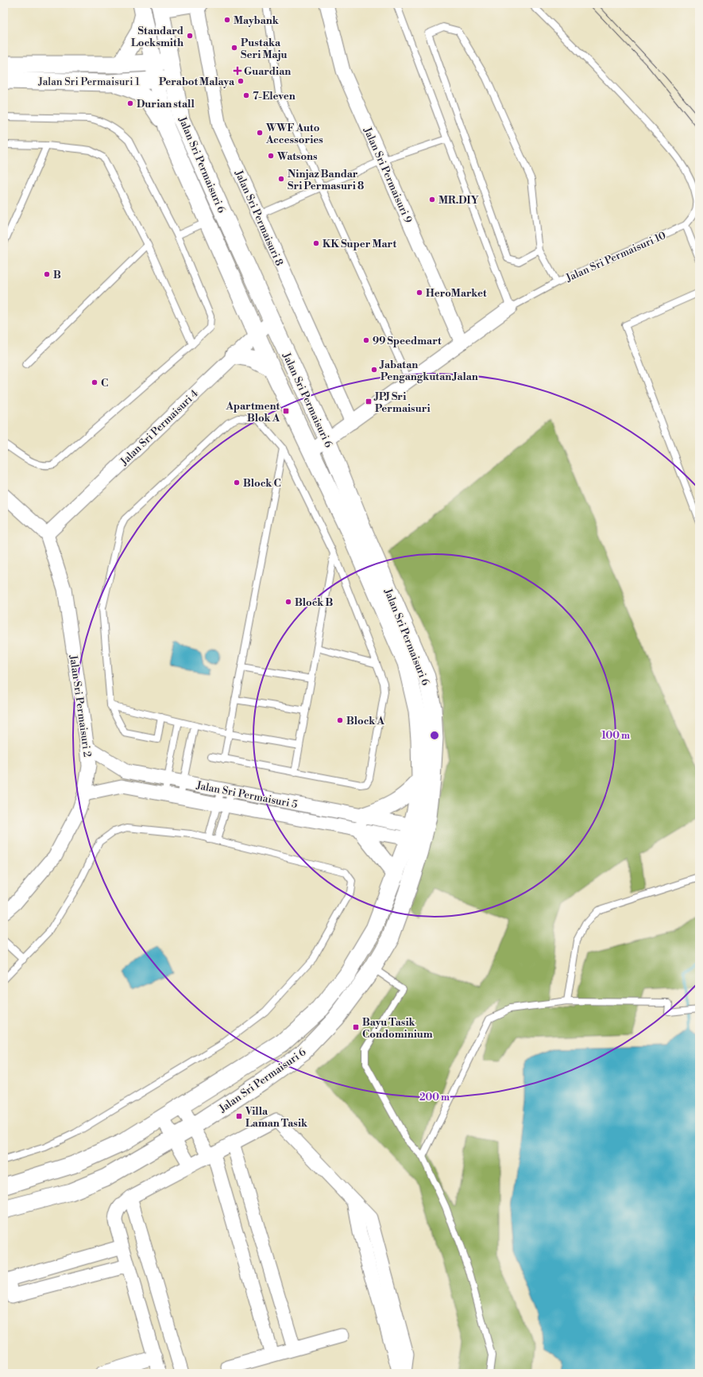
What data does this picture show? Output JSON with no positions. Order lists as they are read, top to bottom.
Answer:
{
  "streets": {
    "street": [
      "Jalan Sri Permaisuri 1",
      "Jalan Sri Permaisuri 6",
      "Jalan Sri Permaisuri 9",
      "Jalan Sri Permaisuri 8",
      "Jalan Sri Permaisuri 10",
      "Jalan Sri Permaisuri 4",
      "Jalan Sri Permaisuri 2",
      "Jalan Sri Permaisuri 5"
    ]
  },
  "crossings": [
    ["Jalan Sri Permaisuri 1", "Jalan Sri Permaisuri 6"],
    ["Jalan Sri Permaisuri 6", "Jalan Sri Permaisuri 10"],
    ["Jalan Sri Permaisuri 6", "Jalan Sri Permaisuri 4"],
    ["Jalan Sri Permaisuri 6", "Jalan Sri Permaisuri 5"],
    ["Jalan Sri Permaisuri 9", "Jalan Sri Permaisuri 10"],
    ["Jalan Sri Permaisuri 8", "Jalan Sri Permaisuri 10"],
    ["Jalan Sri Permaisuri 4", "Jalan Sri Permaisuri 2"],
    ["Jalan Sri Permaisuri 2", "Jalan Sri Permaisuri 5"]
  ],
  "places": {
    "other": [
      "Maybank",
      "Standard Locksmith",
      "Pustaka Seri Maju",
      "Perabot Malaya",
      "7-Eleven",
      "Durian stall",
      "WWF Auto Accessories",
      "Watsons",
      "Ninjaz Bandar Sri Permasuri 8",
      "MR.DIY",
      "KK Super Mart",
      "B",
      "HeroMarket",
      "99 Speedmart",
      "Jabatan Pengangkutan Jalan",
      "C",
      "Block C",
      "Block B",
      "Block A"
    ],
    "health": ["Guardian"],
    "transit": [
      "JPJ Sri Permaisuri",
      "Apartment Blok A",
      "Bayu Tasik Condominium",
      "Villa Laman Tasik"
    ]
  },
  "rings": ["100 m", "200 m"]
}
